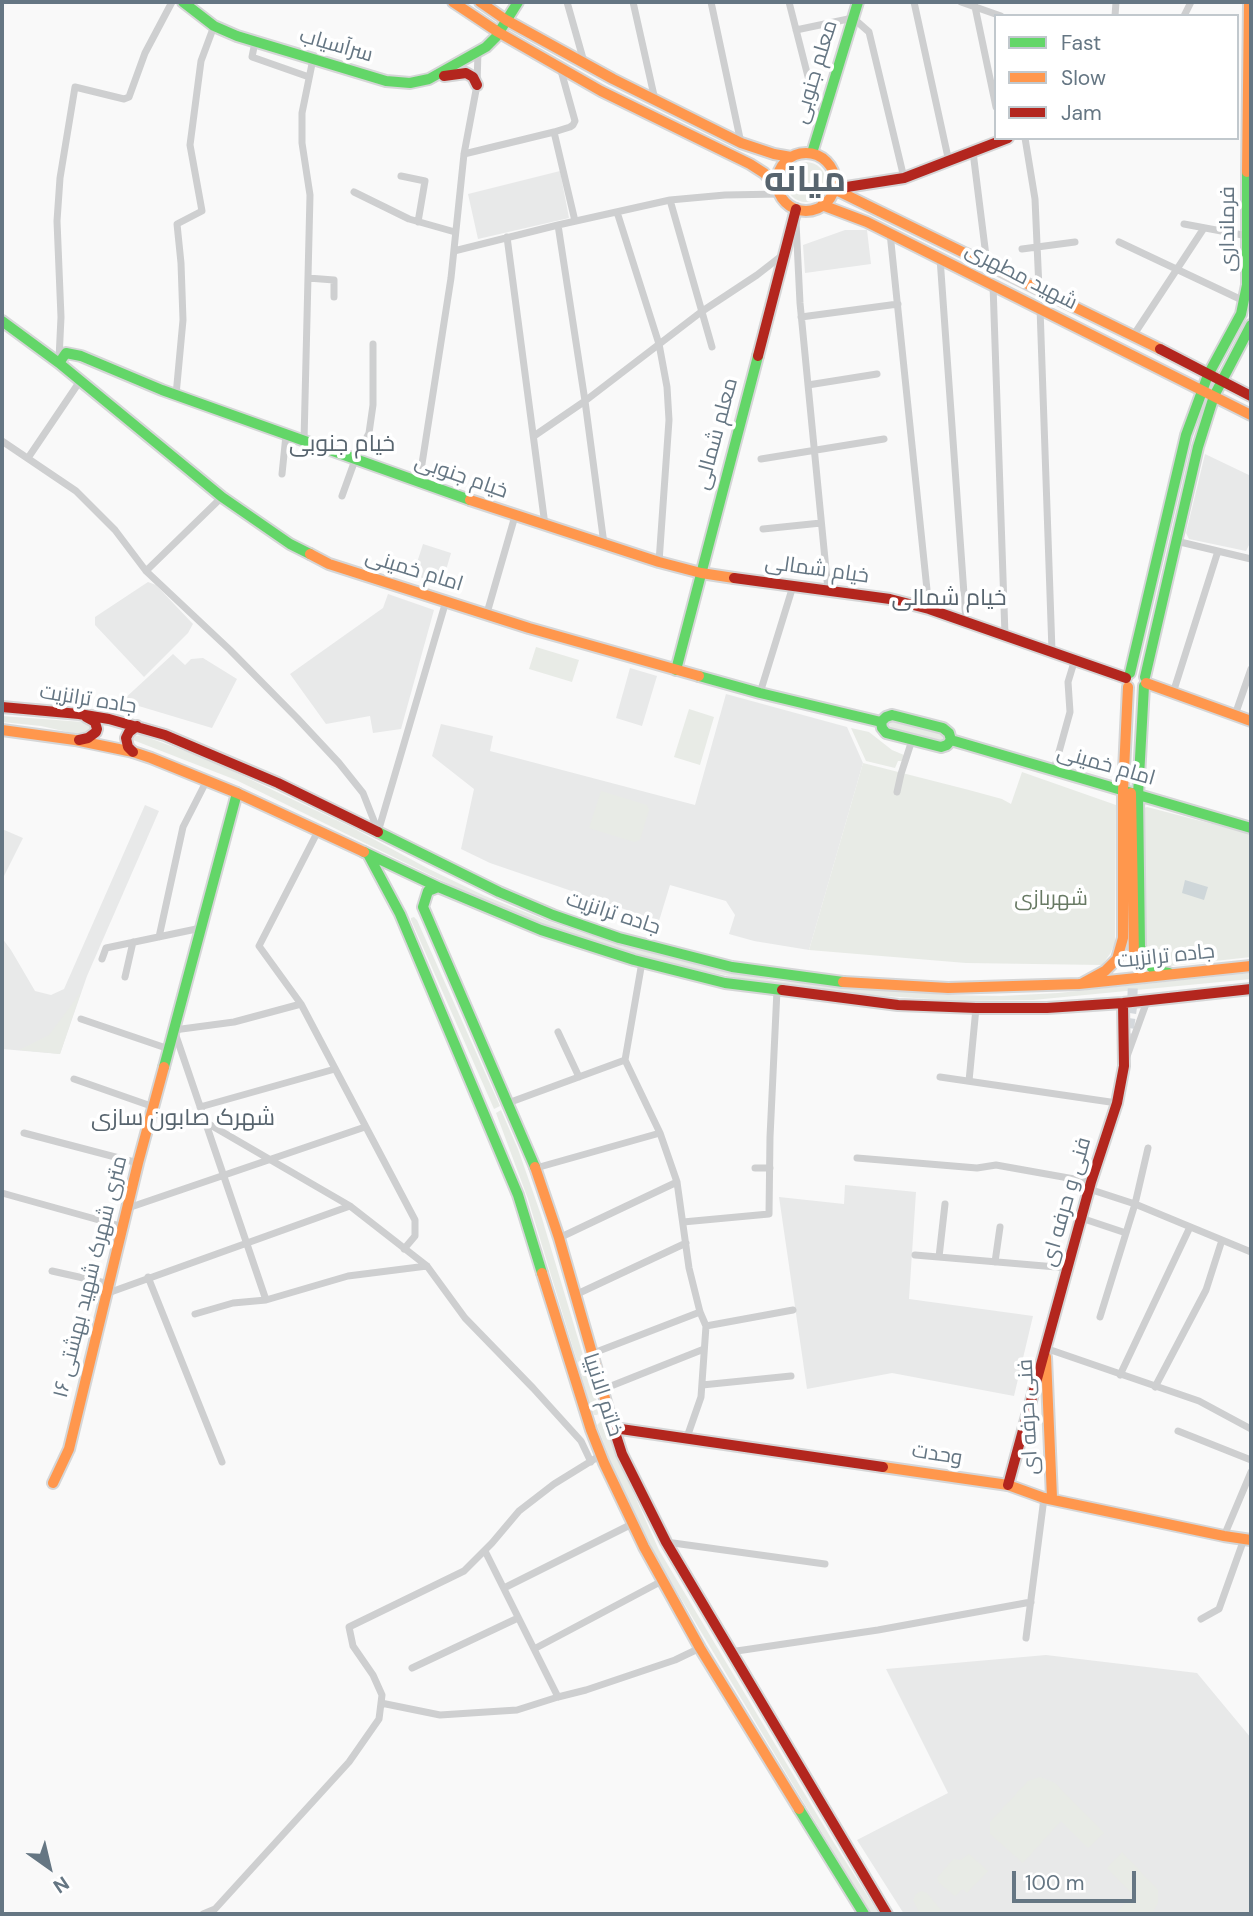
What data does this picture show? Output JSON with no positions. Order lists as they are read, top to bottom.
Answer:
{
  "streets": {
    "main road": [
      "سرآسیاب",
      "معلم جنوبی",
      "فرمانداری",
      "شهید مطهری",
      "معلم شمالی",
      "خیام جنوبی",
      "خیام شمالی",
      "امام خمینی",
      "جاده ترانزیت",
      "فنی و حرفه ای",
      "۱۶ متری شهرک شهيد بهشتی",
      "خاتم الانبیا",
      "فنی حرفه ای",
      "وحدت"
    ]
  },
  "crossings": [
    ["معلم جنوبی", "شهید مطهری"],
    ["معلم جنوبی", "معلم شمالی"],
    ["فرمانداری", "شهید مطهری"],
    ["شهید مطهری", "معلم شمالی"],
    ["معلم شمالی", "خیام جنوبی"],
    ["معلم شمالی", "خیام شمالی"],
    ["معلم شمالی", "امام خمینی"],
    ["خیام جنوبی", "خیام شمالی"],
    ["خیام جنوبی", "امام خمینی"],
    ["جاده ترانزیت", "۱۶ متری شهرک شهيد بهشتی"],
    ["جاده ترانزیت", "خاتم الانبیا"],
    ["فنی و حرفه ای", "فنی حرفه ای"],
    ["خاتم الانبیا", "وحدت"],
    ["فنی حرفه ای", "وحدت"]
  ],
  "districts": [
    "میانه",
    "خیام جنوبی",
    "خیام شمالی",
    "شهرک صابون سازی"
  ],
  "parks": ["شهربازی"],
  "legend": ["Fast", "Slow", "Jam"],
  "scale_bar": "100 m",
  "north": "bottom right"
}
